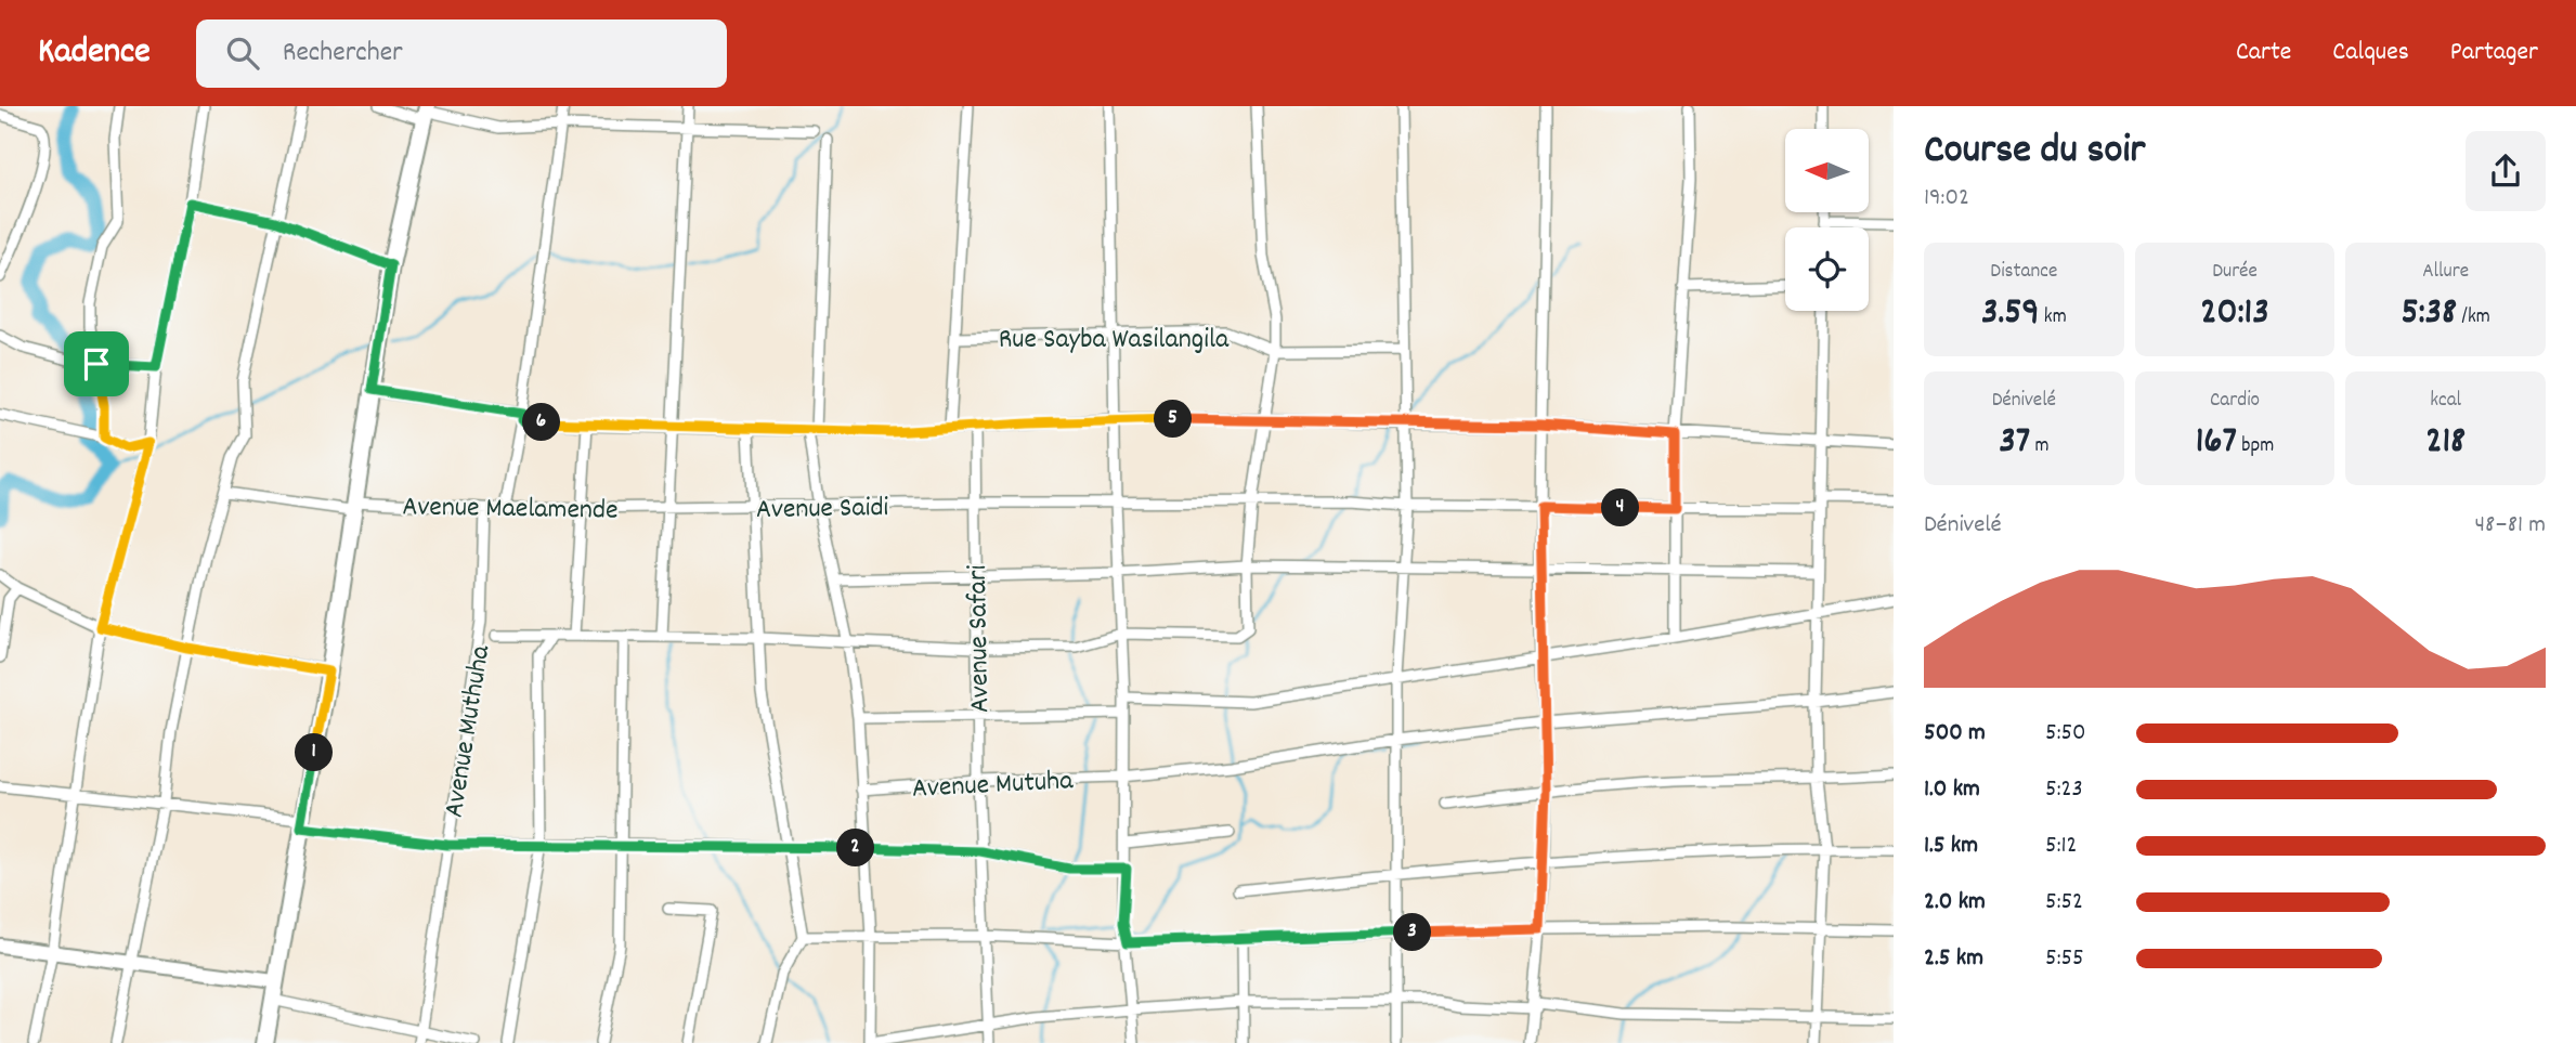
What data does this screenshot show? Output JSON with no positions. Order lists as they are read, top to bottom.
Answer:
{
  "streets": {
    "street": [
      "Rue Sayba Wasilangila",
      "Avenue Maelamende",
      "Avenue Saidi",
      "Avenue Safari",
      "Avenue Muthuha",
      "Avenue Mutuha"
    ]
  },
  "crossings": [
    ["Avenue Maelamende", "Avenue Saidi"],
    ["Avenue Maelamende", "Avenue Muthuha"],
    ["Avenue Saidi", "Avenue Safari"],
    ["Avenue Safari", "Avenue Mutuha"]
  ],
  "north": "left",
  "page": {
    "header": "Kadence",
    "search": "Rechercher",
    "nav": ["Carte", "Calques", "Partager"],
    "heading": ["Course du soir", "19:02"],
    "stats": [
      ["Distance", "3.59 km"],
      ["Durée", "20:13"],
      ["Allure", "5:38 /km"],
      ["Dénivelé", "37 m"],
      ["Cardio", "167 bpm"],
      ["kcal", "218"]
    ],
    "pins": [
      "5",
      "6",
      "4",
      "1",
      "2",
      "3"
    ],
    "chart": ["Dénivelé", "48–81 m"],
    "list": [
      {
        "name": "500 m",
        "note": "5:50"
      },
      {
        "name": "1.0 km",
        "note": "5:23"
      },
      {
        "name": "1.5 km",
        "note": "5:12"
      },
      {
        "name": "2.0 km",
        "note": "5:52"
      },
      {
        "name": "2.5 km",
        "note": "5:55"
      }
    ]
  }
}
